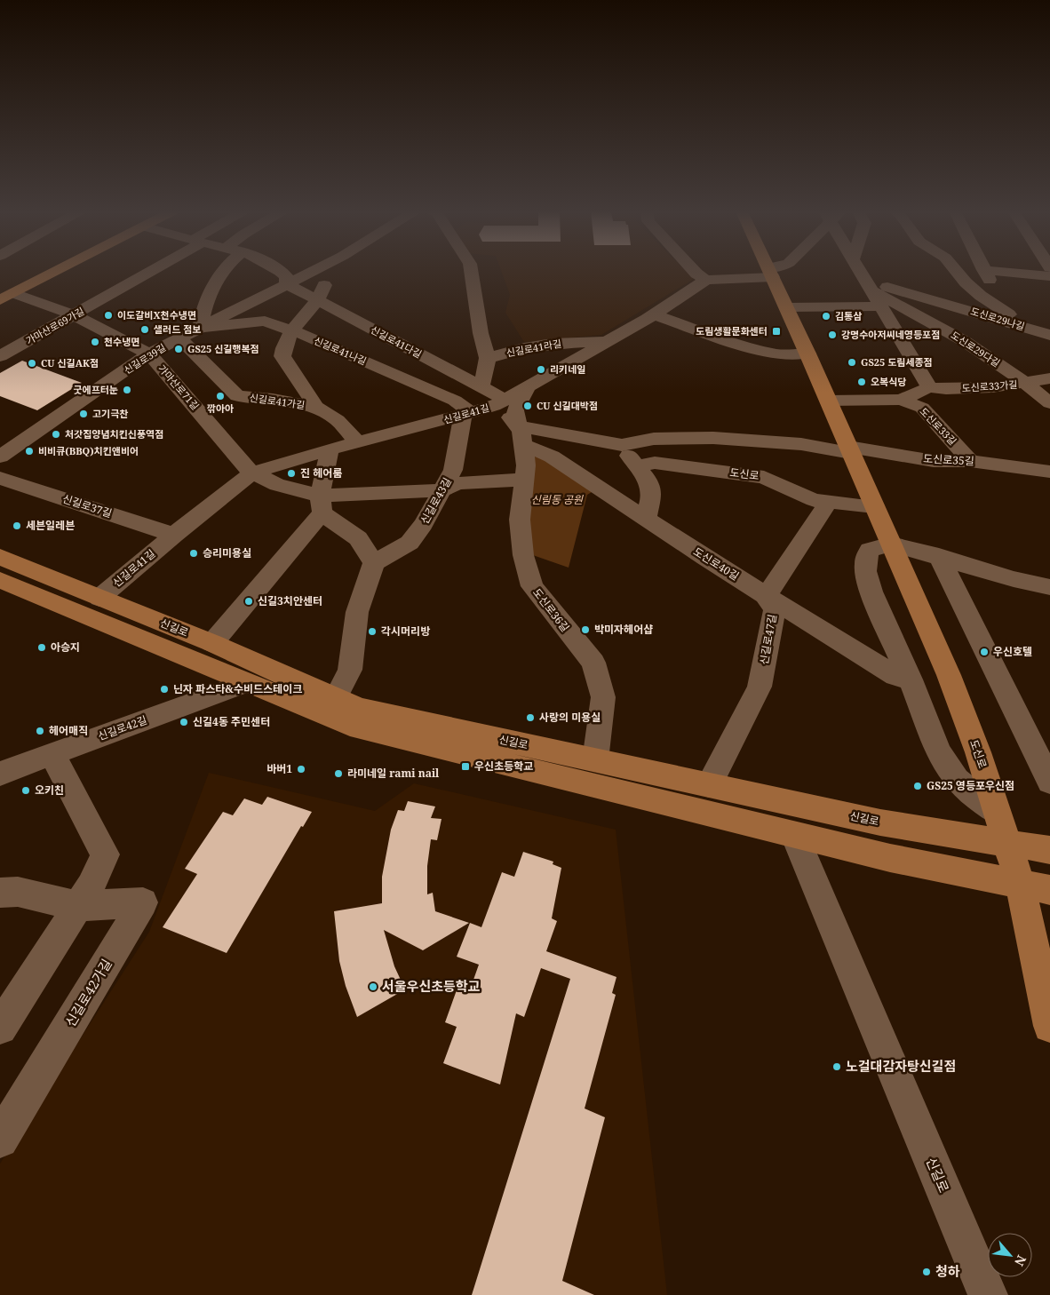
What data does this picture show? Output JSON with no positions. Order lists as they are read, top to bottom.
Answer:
{
  "streets": {
    "main road": ["도신로", "신길로"],
    "street": [
      "도신로29나길",
      "가마산로69가길",
      "신길로41다길",
      "신길로41라길",
      "도신로29다길",
      "신길로41나길",
      "신길로39길",
      "도신로33가길",
      "가마산로71길",
      "신길로41가길",
      "신길로41길",
      "도신로33길",
      "도신로35길",
      "신길로43길",
      "신길로37길",
      "도신로40길",
      "도신로36길",
      "신길로47길",
      "신길로42길",
      "신길로42가길"
    ]
  },
  "crossings": [
    ["도신로29나길", "도신로29다길"],
    ["가마산로69가길", "가마산로71길"],
    ["신길로41다길", "신길로39길"],
    ["신길로41다길", "신길로41길"],
    ["신길로41라길", "신길로41길"],
    ["도신로29다길", "도신로33가길"],
    ["신길로41나길", "신길로39길"],
    ["신길로41나길", "신길로41길"],
    ["신길로41나길", "신길로43길"],
    ["신길로39길", "가마산로71길"],
    ["신길로39길", "신길로41가길"],
    ["도신로33가길", "도신로33길"],
    ["가마산로71길", "신길로41길"],
    ["신길로41가길", "신길로41길"],
    ["신길로41길", "신길로43길"],
    ["신길로41길", "신길로37길"],
    ["신길로41길", "도신로36길"],
    ["신길로41길", "신길로"],
    ["도신로33길", "도신로35길"],
    ["도신로33길", "도신로"],
    ["도신로35길", "도신로"],
    ["도신로", "신길로"],
    ["도신로40길", "도신로36길"],
    ["도신로40길", "신길로47길"],
    ["도신로36길", "신길로"],
    ["신길로", "신길로47길"],
    ["신길로", "신길로42길"]
  ],
  "parks": ["신림동 공원"],
  "places": {
    "other": [
      "이도갈비X천수냉면",
      "김통삼",
      "샐러드 점보",
      "강명수아저씨네영등포점",
      "천수냉면",
      "GS25 신길행복점",
      "GS25 도림세종점",
      "CU 신길AK점",
      "리키네일",
      "오복식당",
      "굿에프터눈",
      "깎아아",
      "CU 신길대박점",
      "고기극찬",
      "처갓집양념치킨신풍역점",
      "비비큐(BBQ)치킨앤비어",
      "진 헤어룸",
      "세븐일레븐",
      "승리미용실",
      "신길3치안센터",
      "박미자헤어샵",
      "각시머리방",
      "아승지",
      "우신호텔",
      "닌자 파스타&수비드스테이크",
      "사랑의 미용실",
      "신길4동 주민센터",
      "헤어매직",
      "바버1",
      "라미네일 rami nail",
      "GS25 영등포우신점",
      "오키친",
      "서울우신초등학교",
      "노걸대감자탕신길점",
      "청하"
    ],
    "transit": ["도림생활문화센터", "우신초등학교"]
  },
  "north": "bottom right"
}
